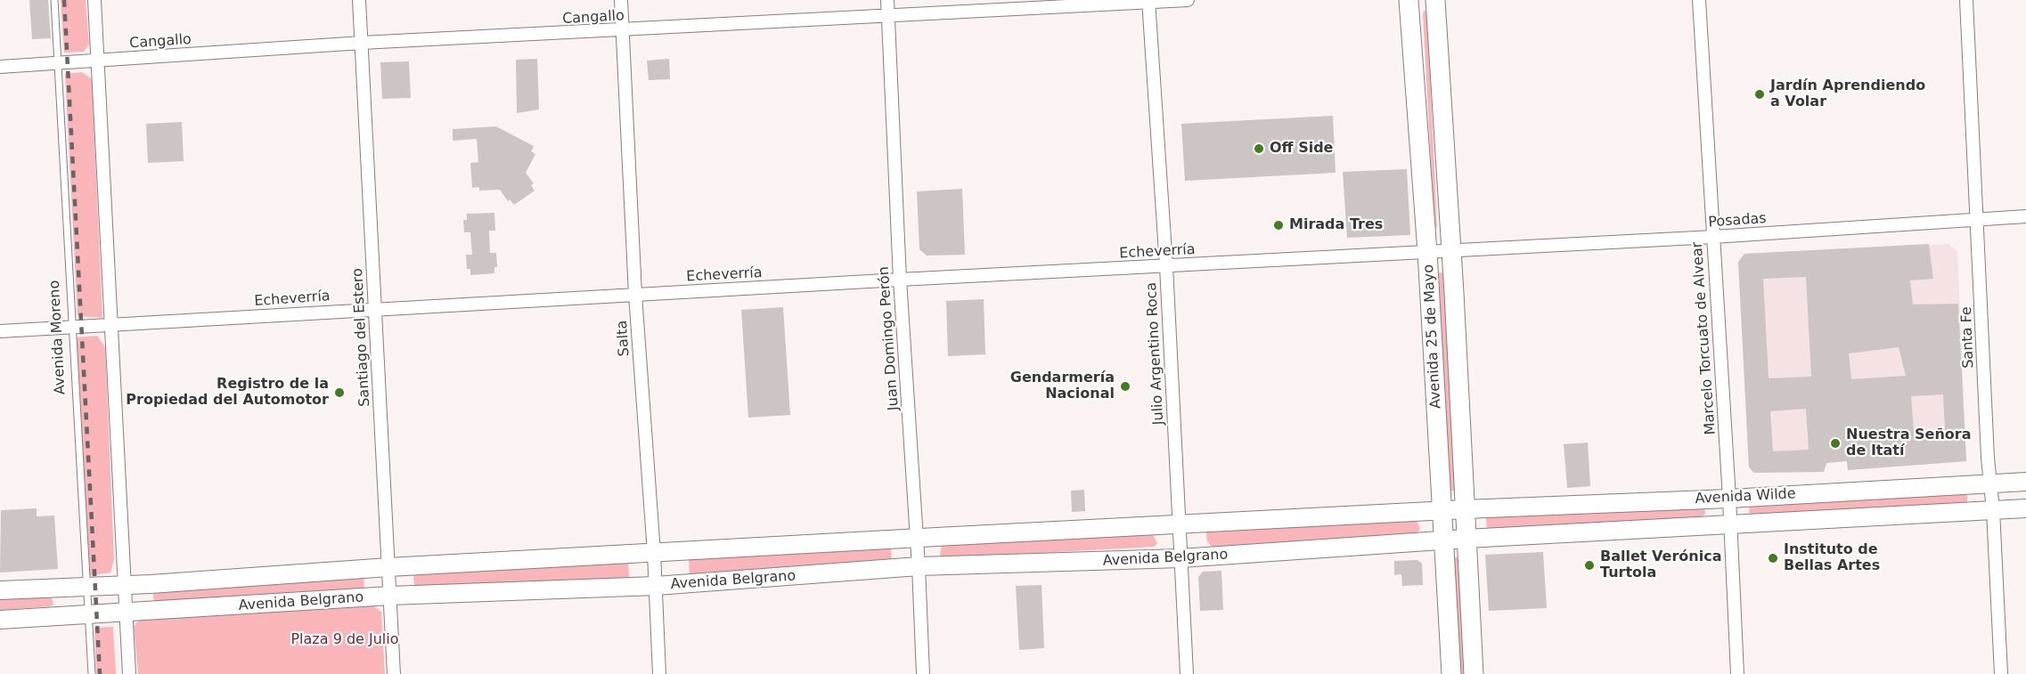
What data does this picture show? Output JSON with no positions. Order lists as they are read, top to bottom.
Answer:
{
  "streets": {
    "main road": ["Avenida 25 de Mayo", "Avenida Wilde", "Avenida Belgrano"],
    "street": [
      "Cangallo",
      "Posadas",
      "Echeverría",
      "Santiago del Estero",
      "Santa Fe",
      "Salta",
      "Juan Domingo Perón",
      "Marcelo Torcuato de Alvear",
      "Julio Argentino Roca"
    ],
    "lane": ["Avenida Moreno"]
  },
  "crossings": [
    ["Cangallo", "Avenida Moreno"],
    ["Cangallo", "Santiago del Estero"],
    ["Cangallo", "Salta"],
    ["Cangallo", "Juan Domingo Perón"],
    ["Cangallo", "Julio Argentino Roca"],
    ["Posadas", "Echeverría"],
    ["Posadas", "Avenida 25 de Mayo"],
    ["Posadas", "Santa Fe"],
    ["Posadas", "Marcelo Torcuato de Alvear"],
    ["Echeverría", "Avenida 25 de Mayo"],
    ["Echeverría", "Avenida Moreno"],
    ["Echeverría", "Santiago del Estero"],
    ["Echeverría", "Salta"],
    ["Echeverría", "Juan Domingo Perón"],
    ["Echeverría", "Julio Argentino Roca"],
    ["Avenida 25 de Mayo", "Avenida Wilde"],
    ["Avenida 25 de Mayo", "Avenida Belgrano"],
    ["Avenida Moreno", "Avenida Belgrano"],
    ["Santiago del Estero", "Avenida Belgrano"],
    ["Santa Fe", "Avenida Wilde"],
    ["Salta", "Avenida Belgrano"],
    ["Juan Domingo Perón", "Avenida Belgrano"],
    ["Marcelo Torcuato de Alvear", "Avenida Wilde"],
    ["Julio Argentino Roca", "Avenida Belgrano"],
    ["Avenida Wilde", "Avenida Belgrano"]
  ],
  "parks": ["Plaza 9 de Julio"],
  "places": [
    "Jardín Aprendiendo a Volar",
    "Off Side",
    "Mirada Tres",
    "Gendarmería Nacional",
    "Registro de la Propiedad del Automotor",
    "Nuestra Señora de Itatí",
    "Instituto de Bellas Artes",
    "Ballet Verónica Turtola"
  ]
}
